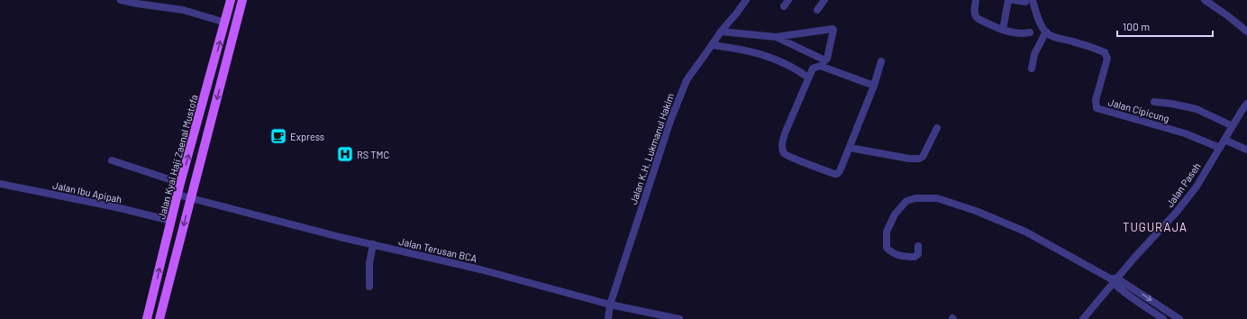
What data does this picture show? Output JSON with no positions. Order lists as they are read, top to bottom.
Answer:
{
  "streets": {
    "main road": ["Jalan Kyai Haji Zaenal Mustofa"],
    "street": [
      "Jalan Cipicung",
      "Jalan K.H. Lukmanul Hakim",
      "Jalan Paseh",
      "Jalan Ibu Apipah",
      "Jalan Terusan BCA"
    ]
  },
  "crossings": [
    ["Jalan Cipicung", "Jalan Paseh"],
    ["Jalan K.H. Lukmanul Hakim", "Jalan Terusan BCA"],
    ["Jalan Kyai Haji Zaenal Mustofa", "Jalan Ibu Apipah"],
    ["Jalan Kyai Haji Zaenal Mustofa", "Jalan Terusan BCA"]
  ],
  "districts": ["TUGURAJA"],
  "places": {
    "cafe": ["Express"],
    "hospital": ["RS TMC"]
  },
  "scale_bar": "100 m"
}
